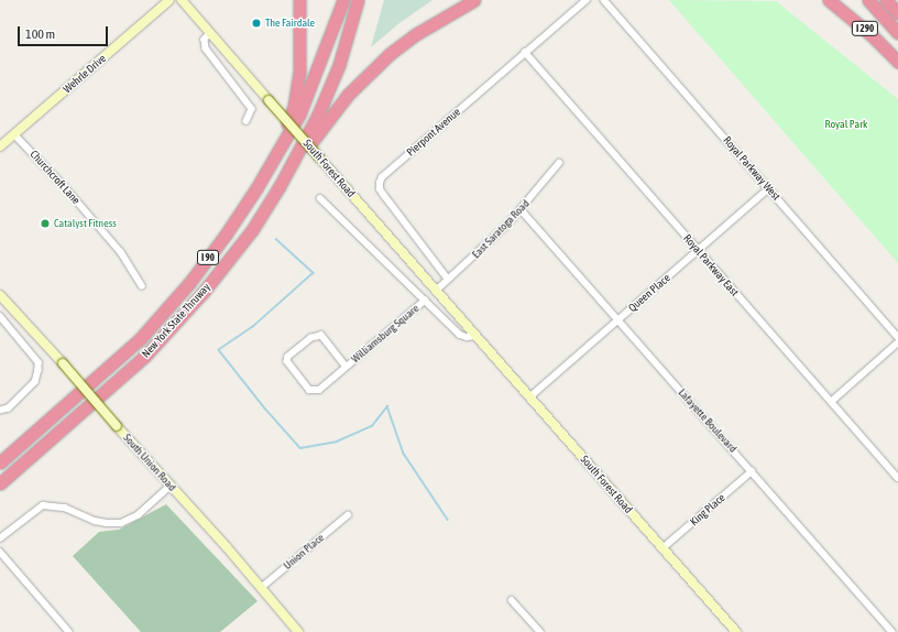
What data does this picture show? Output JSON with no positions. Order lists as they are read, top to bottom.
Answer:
{
  "streets": {
    "highway": ["I 290", "I 90", "New York State Thruway"],
    "street": [
      "Wehrle Drive",
      "Pierpont Avenue",
      "South Forest Road",
      "Royal Parkway West",
      "Churchcroft Lane",
      "East Saratoga Road",
      "Royal Parkway East",
      "Queen Place",
      "Williamsburg Square",
      "Lafayette Boulevard",
      "South Union Road",
      "King Place",
      "Union Place"
    ]
  },
  "crossings": [
    ["Wehrle Drive", "Churchcroft Lane"],
    ["Pierpont Avenue", "East Saratoga Road"],
    ["Pierpont Avenue", "Royal Parkway East"],
    ["South Forest Road", "East Saratoga Road"],
    ["South Forest Road", "Queen Place"],
    ["South Forest Road", "King Place"],
    ["Royal Parkway West", "Queen Place"],
    ["East Saratoga Road", "Lafayette Boulevard"],
    ["Royal Parkway East", "Queen Place"],
    ["Queen Place", "Lafayette Boulevard"],
    ["Lafayette Boulevard", "King Place"],
    ["South Union Road", "Union Place"]
  ],
  "parks": ["Royal Park"],
  "places": ["The Fairdale", "Catalyst Fitness"],
  "scale_bar": "100 m"
}
